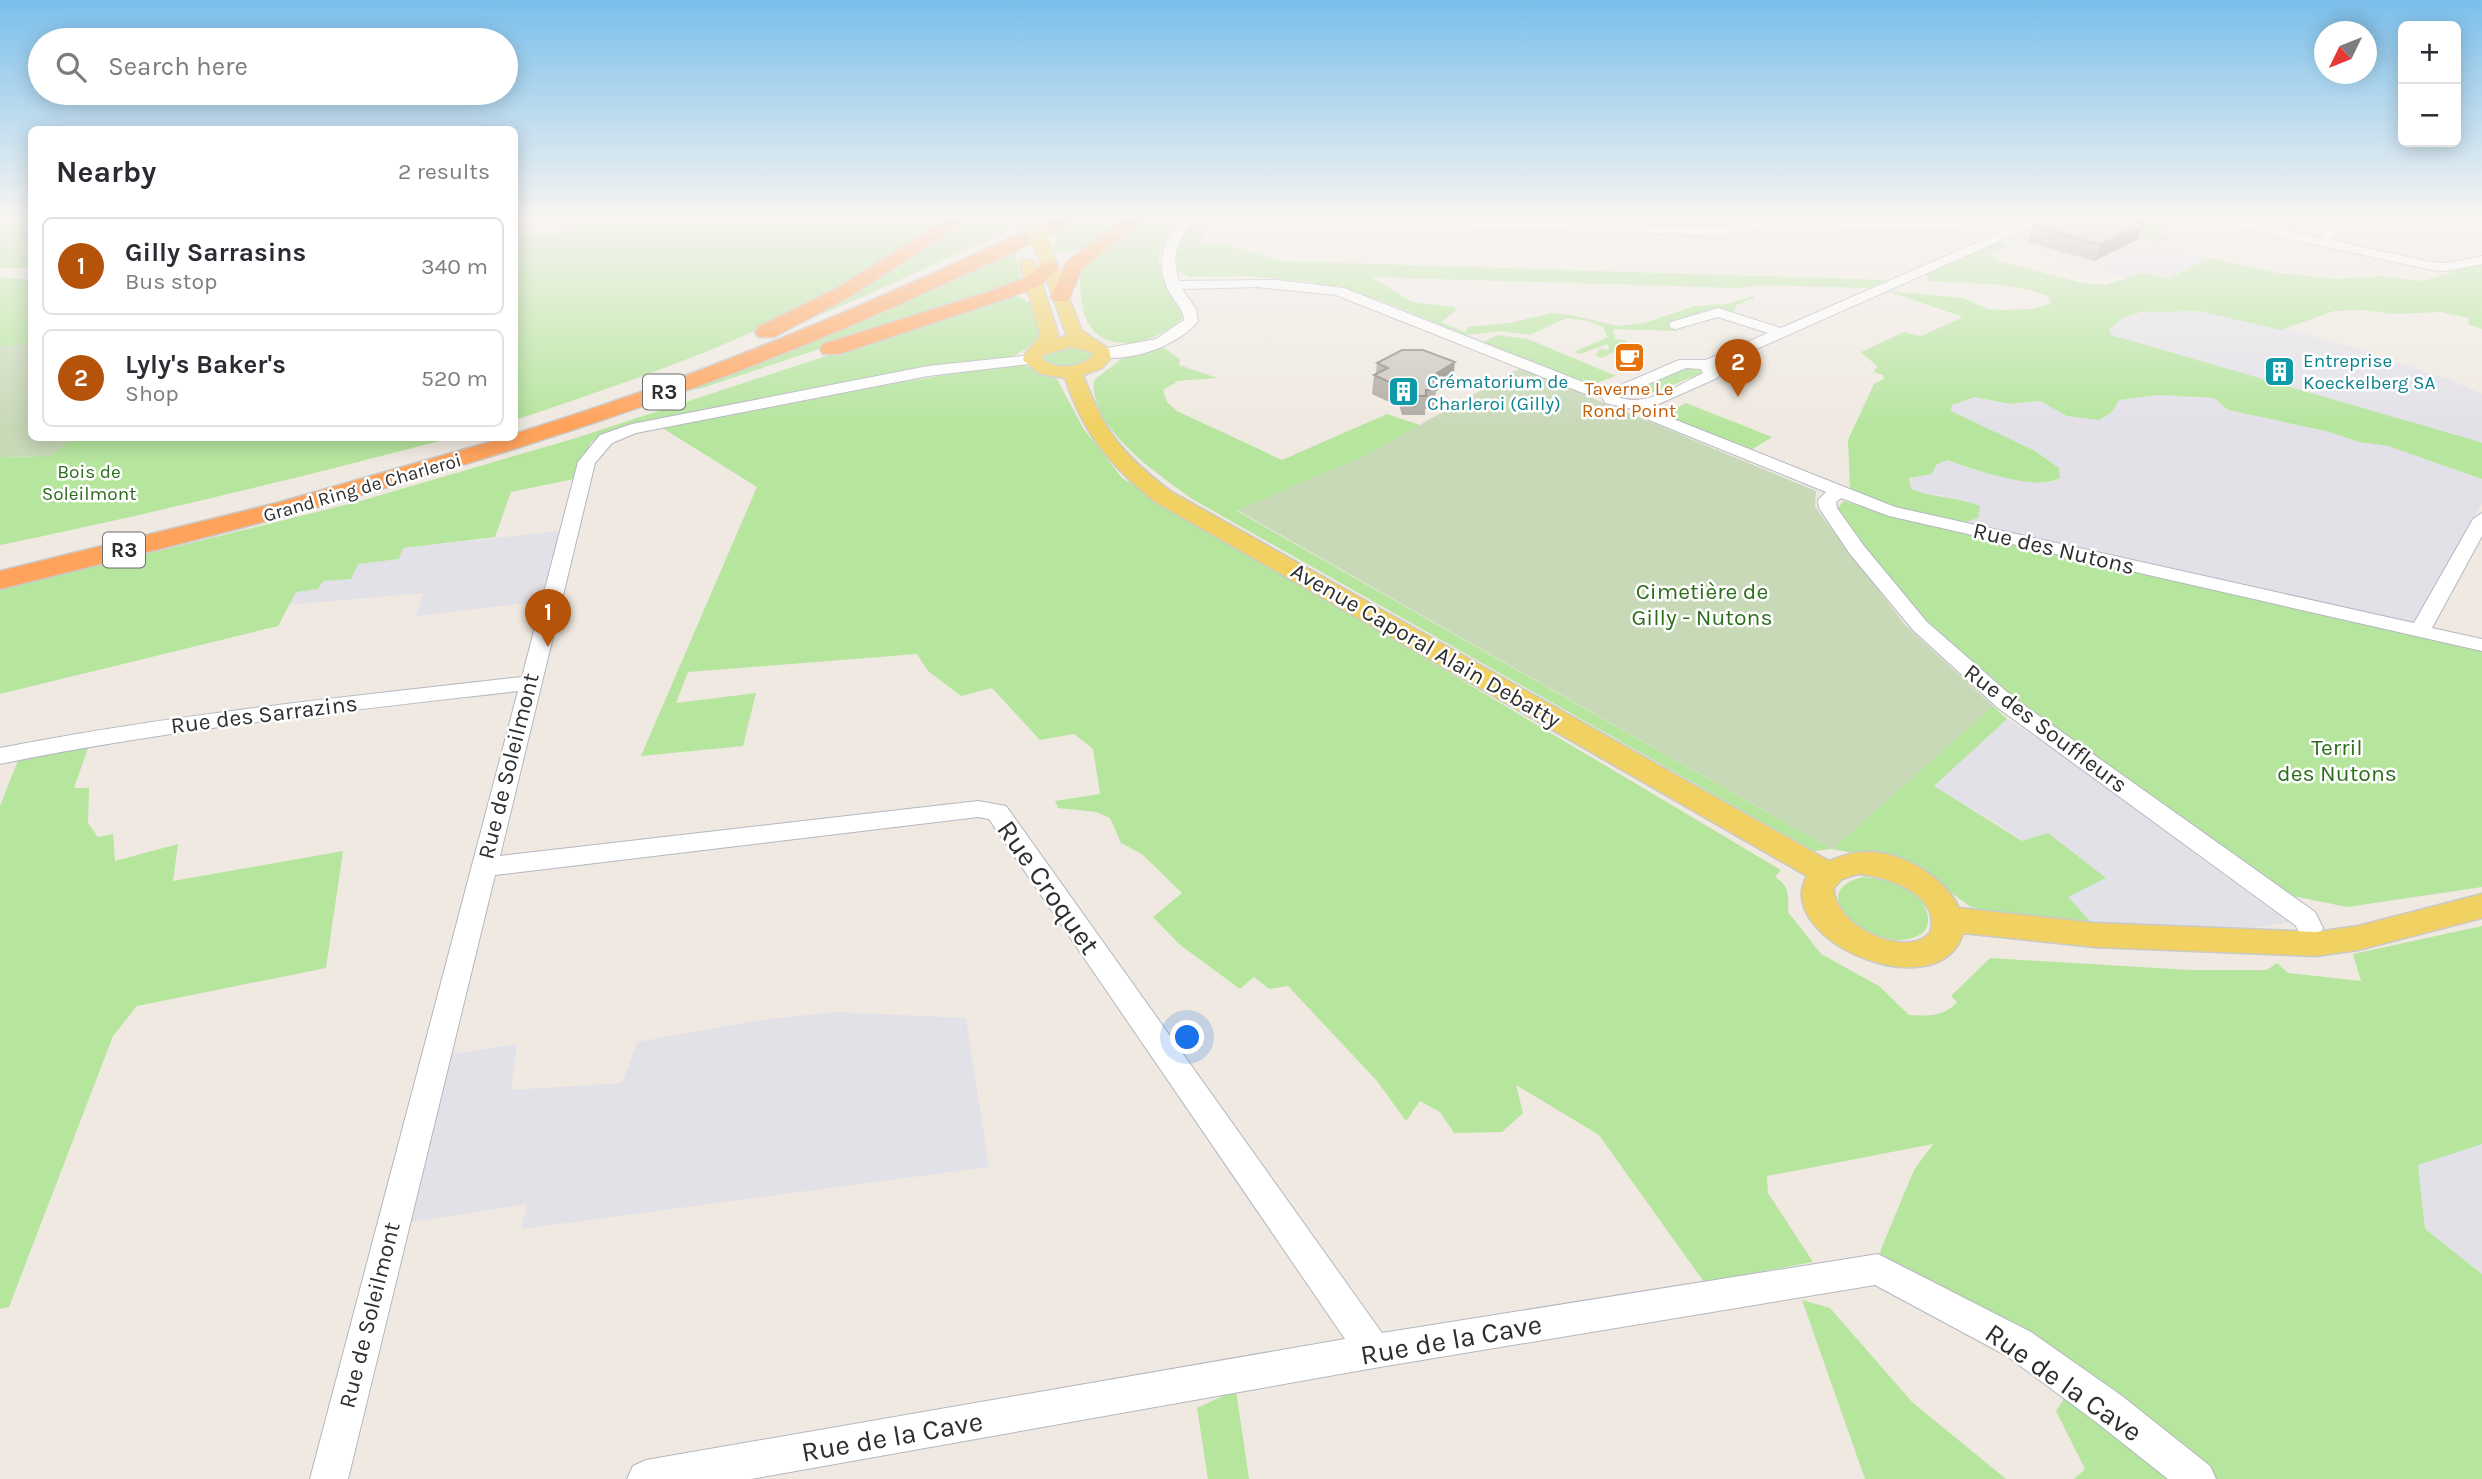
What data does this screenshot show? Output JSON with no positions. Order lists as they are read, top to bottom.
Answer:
{
  "streets": {
    "highway": ["R3", "Grand Ring de Charleroi"],
    "main road": ["Avenue Caporal Alain Debatty"],
    "street": [
      "Rue des Nutons",
      "Rue des Sarrazins",
      "Rue des Souffleurs",
      "Rue de Soleilmont",
      "Rue Croquet",
      "Rue de la Cave"
    ]
  },
  "crossings": [
    ["Rue des Nutons", "Rue des Souffleurs"],
    ["Rue des Sarrazins", "Rue de Soleilmont"],
    ["Rue de Soleilmont", "Rue Croquet"],
    ["Rue Croquet", "Rue de la Cave"]
  ],
  "parks": ["Bois de Soleilmont", "Cimetière de Gilly - Nutons", "Terril des Nutons"],
  "places": {
    "cafe": ["Taverne Le Rond Point"],
    "building": ["Entreprise Koeckelberg SA", "Crématorium de Charleroi (Gilly)"]
  },
  "north": "bottom left",
  "page": {
    "map_buttons": ["+", "−"],
    "search": "Search here",
    "heading": ["Nearby", "2 results"],
    "list": [
      {
        "mark": "1",
        "name": "Gilly Sarrasins",
        "note": "Bus stop",
        "value": "340 m"
      },
      {
        "mark": "2",
        "name": "Lyly's Baker's",
        "note": "Shop",
        "value": "520 m"
      }
    ],
    "pins": ["2", "1"]
  }
}
